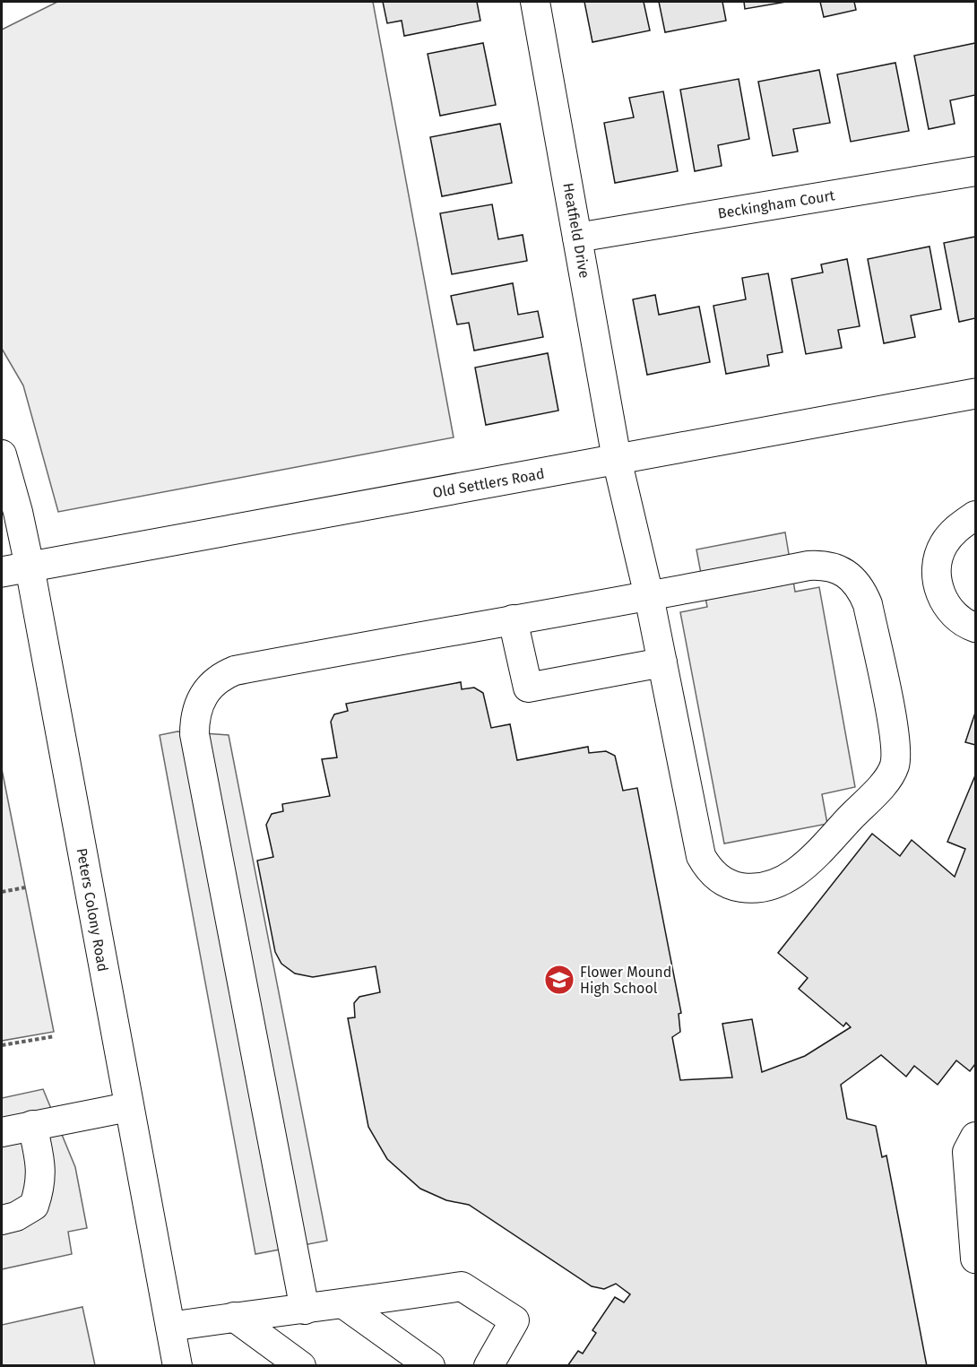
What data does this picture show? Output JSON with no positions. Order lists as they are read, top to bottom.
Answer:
{
  "streets": {
    "main road": ["Old Settlers Road"],
    "street": ["Beckingham Court", "Heatfield Drive", "Peters Colony Road"]
  },
  "crossings": [
    ["Beckingham Court", "Heatfield Drive"],
    ["Heatfield Drive", "Old Settlers Road"],
    ["Old Settlers Road", "Peters Colony Road"]
  ],
  "places": {
    "school or university": ["Flower Mound High School"]
  }
}
